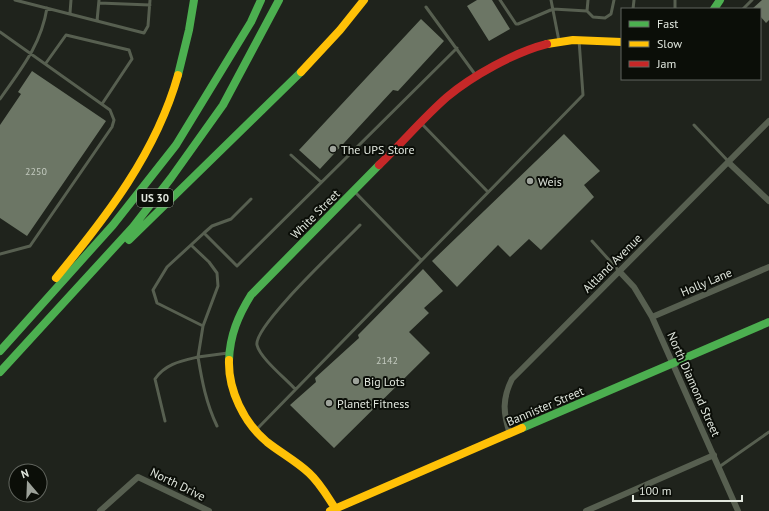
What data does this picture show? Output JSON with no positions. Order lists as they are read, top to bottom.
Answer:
{
  "streets": {
    "main road": ["US 30", "White Street", "Bannister Street"],
    "street": [
      "Altland Avenue",
      "Holly Lane",
      "North Diamond Street",
      "North Drive"
    ]
  },
  "crossings": [
    ["White Street", "Bannister Street"],
    ["Altland Avenue", "North Diamond Street"],
    ["Altland Avenue", "Bannister Street"],
    ["Holly Lane", "North Diamond Street"],
    ["North Diamond Street", "Bannister Street"]
  ],
  "places": [
    "The UPS Store",
    "Weis",
    "Big Lots",
    "Planet Fitness"
  ],
  "house_numbers": ["2250", "2142"],
  "legend": ["Fast", "Slow", "Jam"],
  "scale_bar": "100 m",
  "north": "top"
}
